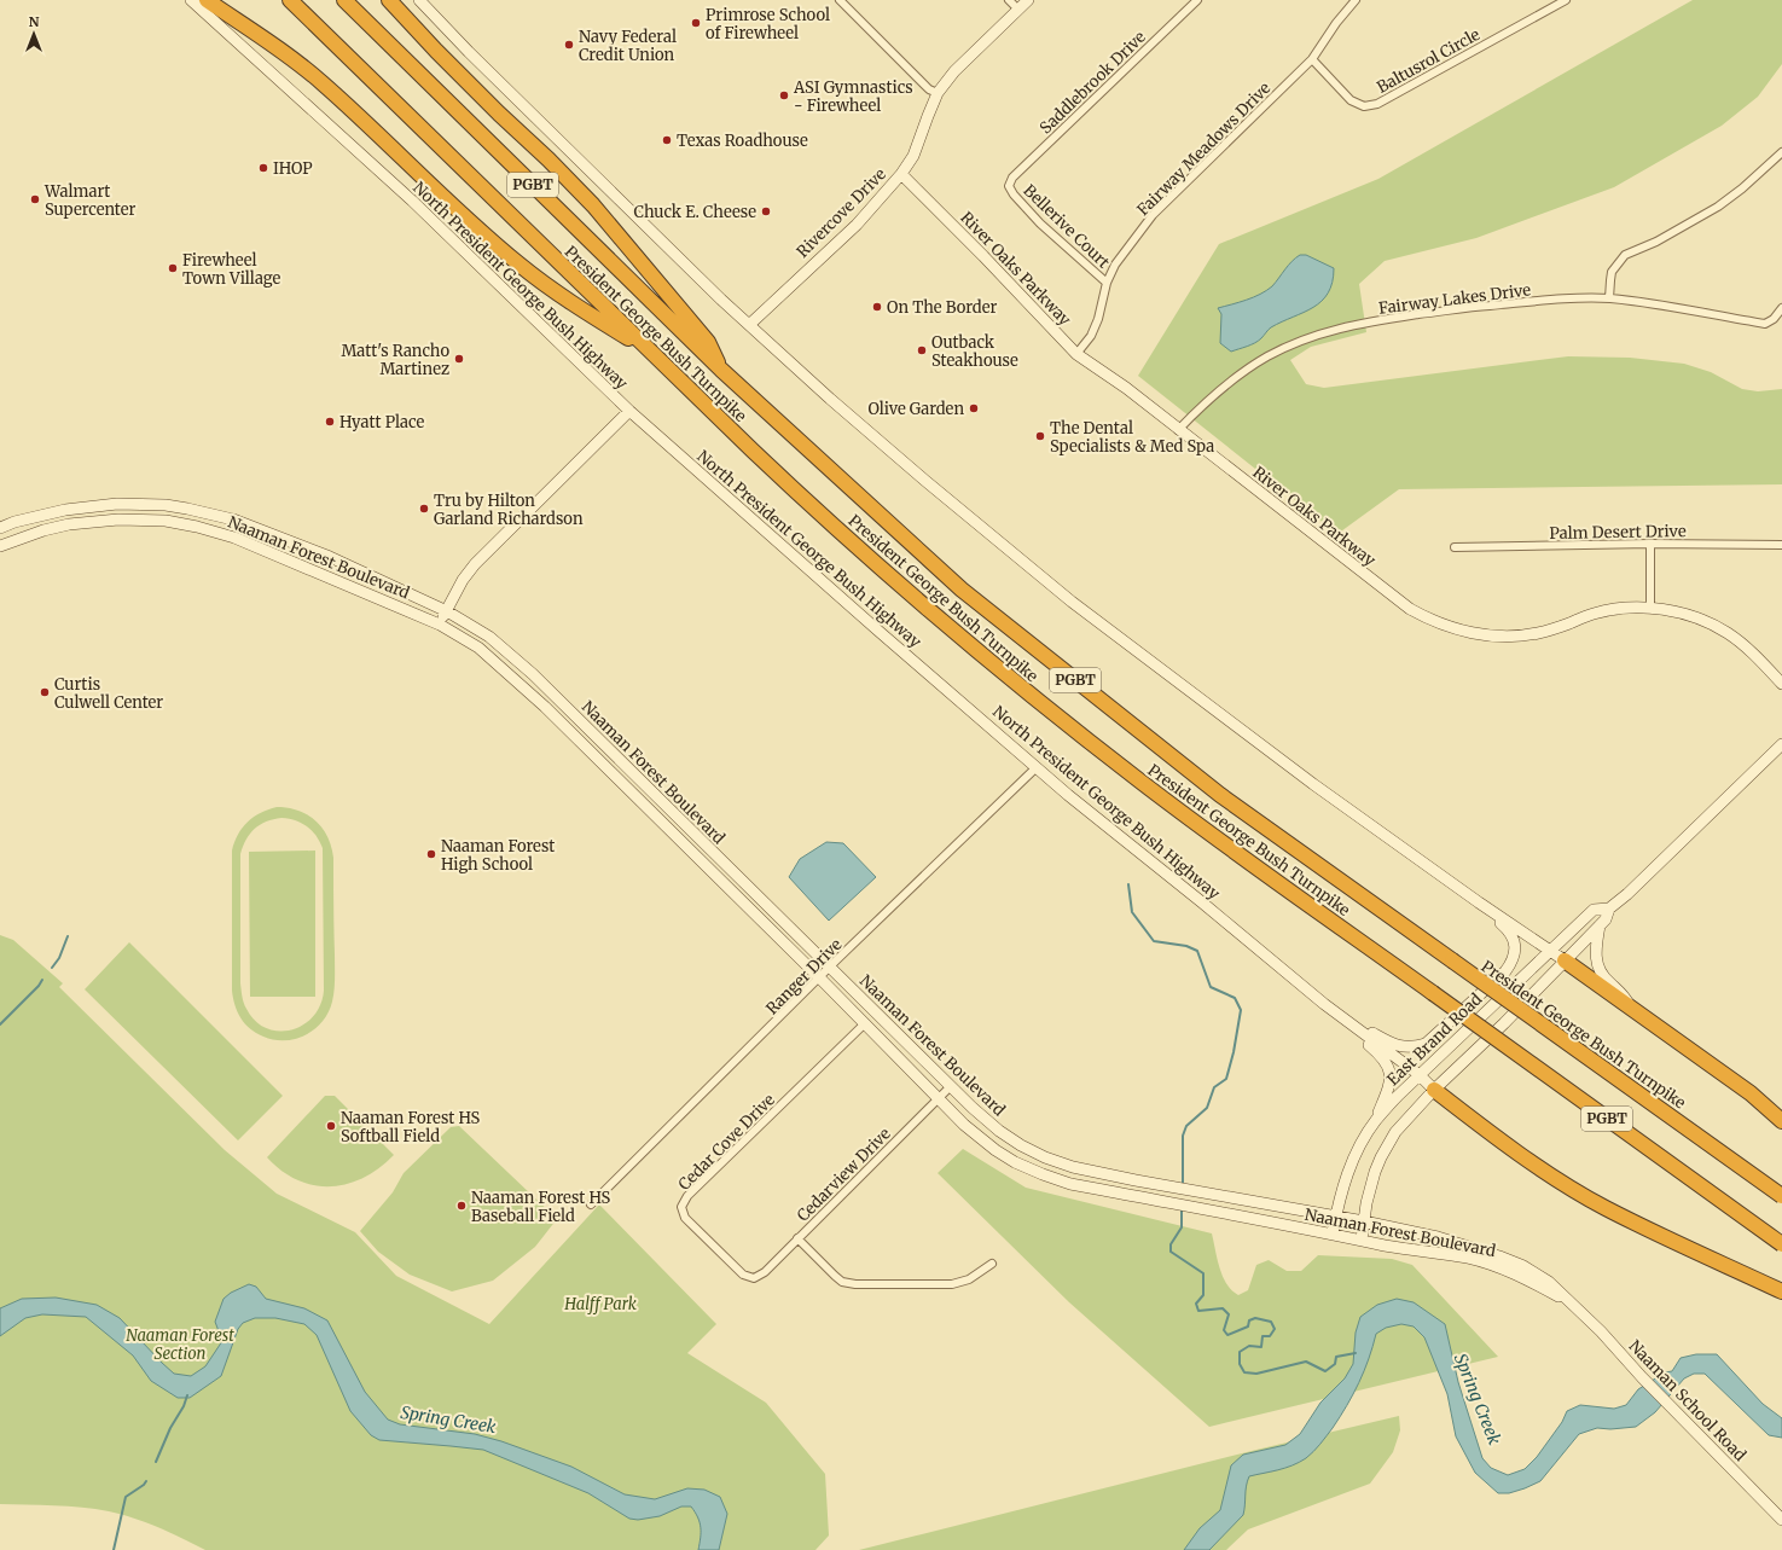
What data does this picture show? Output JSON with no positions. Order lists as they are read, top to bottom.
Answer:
{
  "streets": {
    "highway": ["PGBT", "President George Bush Turnpike"],
    "main road": [
      "Rivercove Drive",
      "River Oaks Parkway",
      "North President George Bush Highway",
      "Naaman Forest Boulevard",
      "East Brand Road",
      "Naaman School Road"
    ],
    "street": [
      "Baltusrol Circle",
      "Saddlebrook Drive",
      "Fairway Meadows Drive",
      "Bellerive Court",
      "Fairway Lakes Drive",
      "Palm Desert Drive",
      "Ranger Drive",
      "Cedar Cove Drive",
      "Cedarview Drive"
    ]
  },
  "crossings": [
    ["Baltusrol Circle", "Fairway Meadows Drive"],
    ["Saddlebrook Drive", "Bellerive Court"],
    ["Fairway Meadows Drive", "Bellerive Court"],
    ["Fairway Meadows Drive", "River Oaks Parkway"],
    ["Rivercove Drive", "River Oaks Parkway"],
    ["River Oaks Parkway", "Fairway Lakes Drive"],
    ["North President George Bush Highway", "Ranger Drive"],
    ["North President George Bush Highway", "East Brand Road"],
    ["Naaman Forest Boulevard", "Ranger Drive"],
    ["Naaman Forest Boulevard", "East Brand Road"],
    ["Naaman Forest Boulevard", "Cedar Cove Drive"],
    ["Naaman Forest Boulevard", "Cedarview Drive"],
    ["Naaman Forest Boulevard", "Naaman School Road"],
    ["Cedar Cove Drive", "Cedarview Drive"]
  ],
  "water": ["Spring Creek"],
  "parks": ["Halff Park", "Naaman Forest Section"],
  "places": [
    "Primrose School of Firewheel",
    "Navy Federal Credit Union",
    "ASI Gymnastics - Firewheel",
    "Texas Roadhouse",
    "IHOP",
    "Walmart Supercenter",
    "Chuck E. Cheese",
    "Firewheel Town Village",
    "On The Border",
    "Outback Steakhouse",
    "Matt's Rancho Martinez",
    "Olive Garden",
    "Hyatt Place",
    "The Dental Specialists & Med Spa",
    "Tru by Hilton Garland Richardson",
    "Curtis Culwell Center",
    "Naaman Forest High School",
    "Naaman Forest HS Softball Field",
    "Naaman Forest HS Baseball Field"
  ],
  "north": "top"
}
